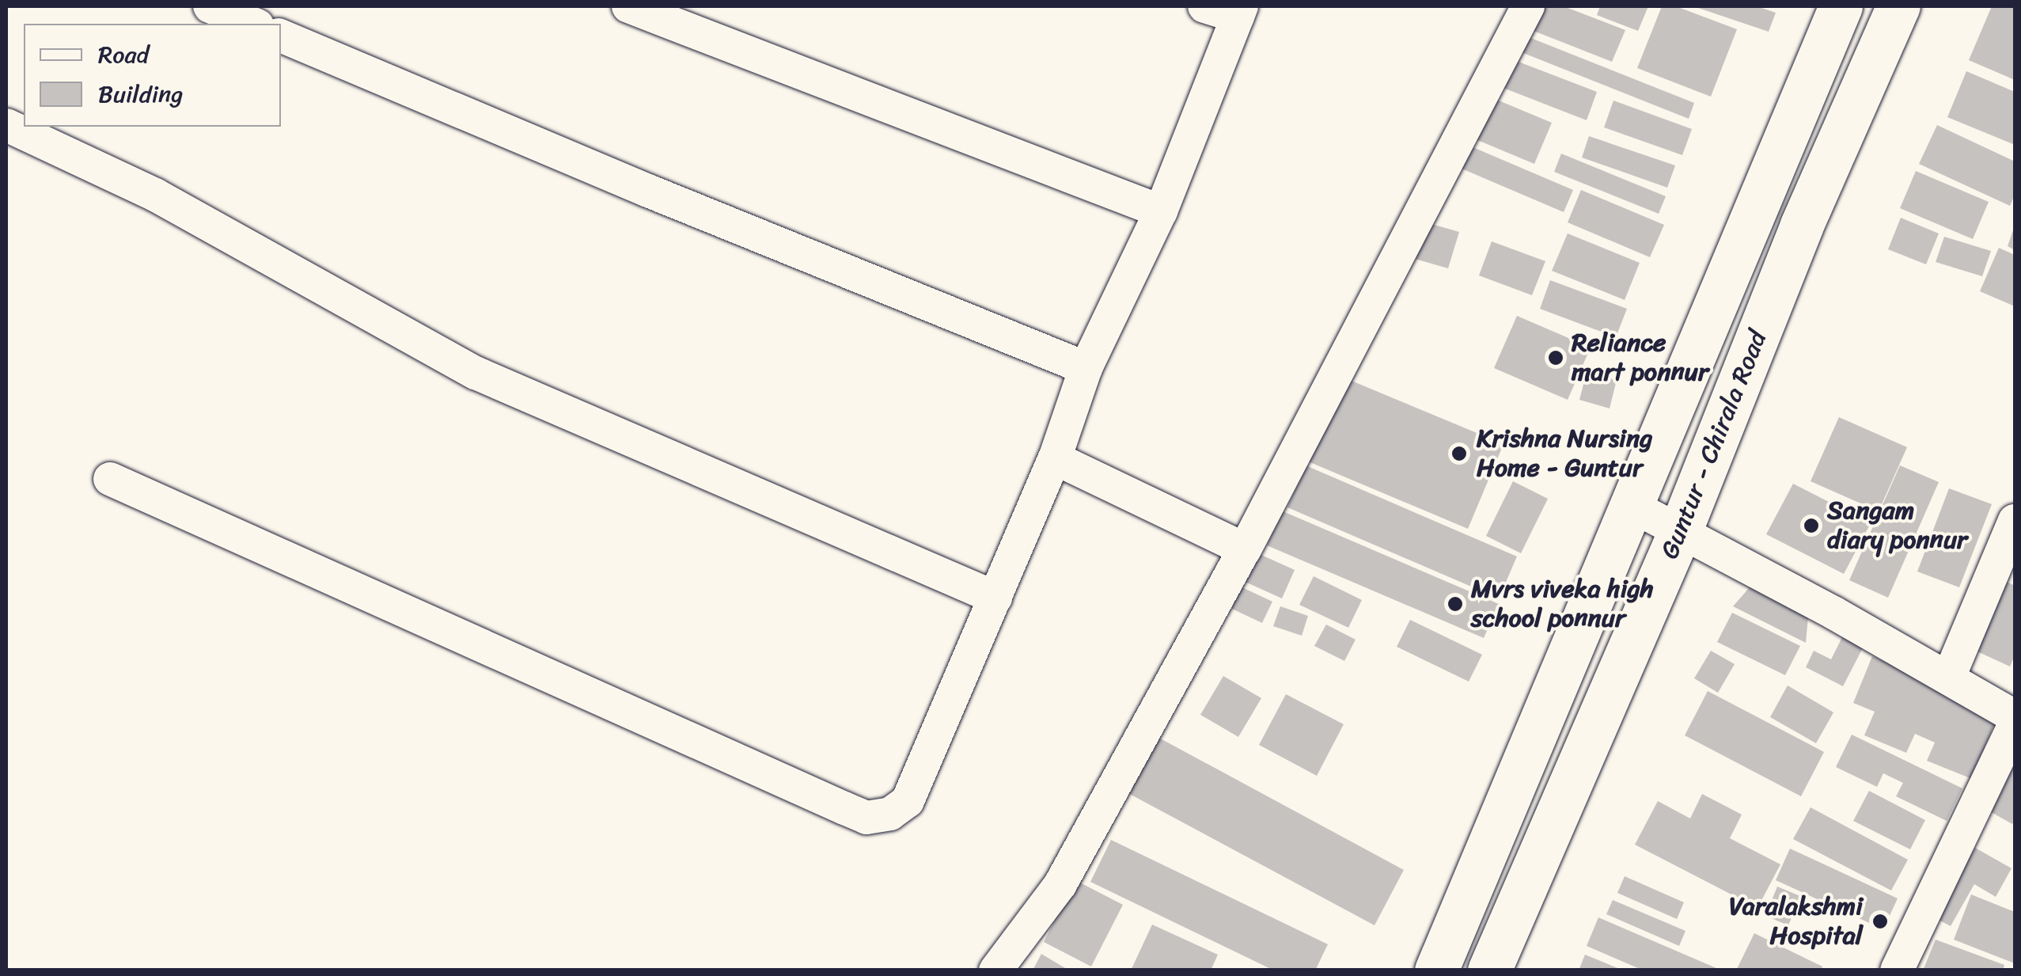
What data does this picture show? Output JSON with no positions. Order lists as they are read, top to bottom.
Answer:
{
  "streets": {
    "main road": ["Guntur - Chirala Road"]
  },
  "places": [
    "Reliance mart ponnur",
    "Krishna Nursing Home - Guntur",
    "Sangam diary ponnur",
    "Mvrs viveka high school ponnur",
    "Varalakshmi Hospital"
  ],
  "legend": ["Road", "Building"]
}
